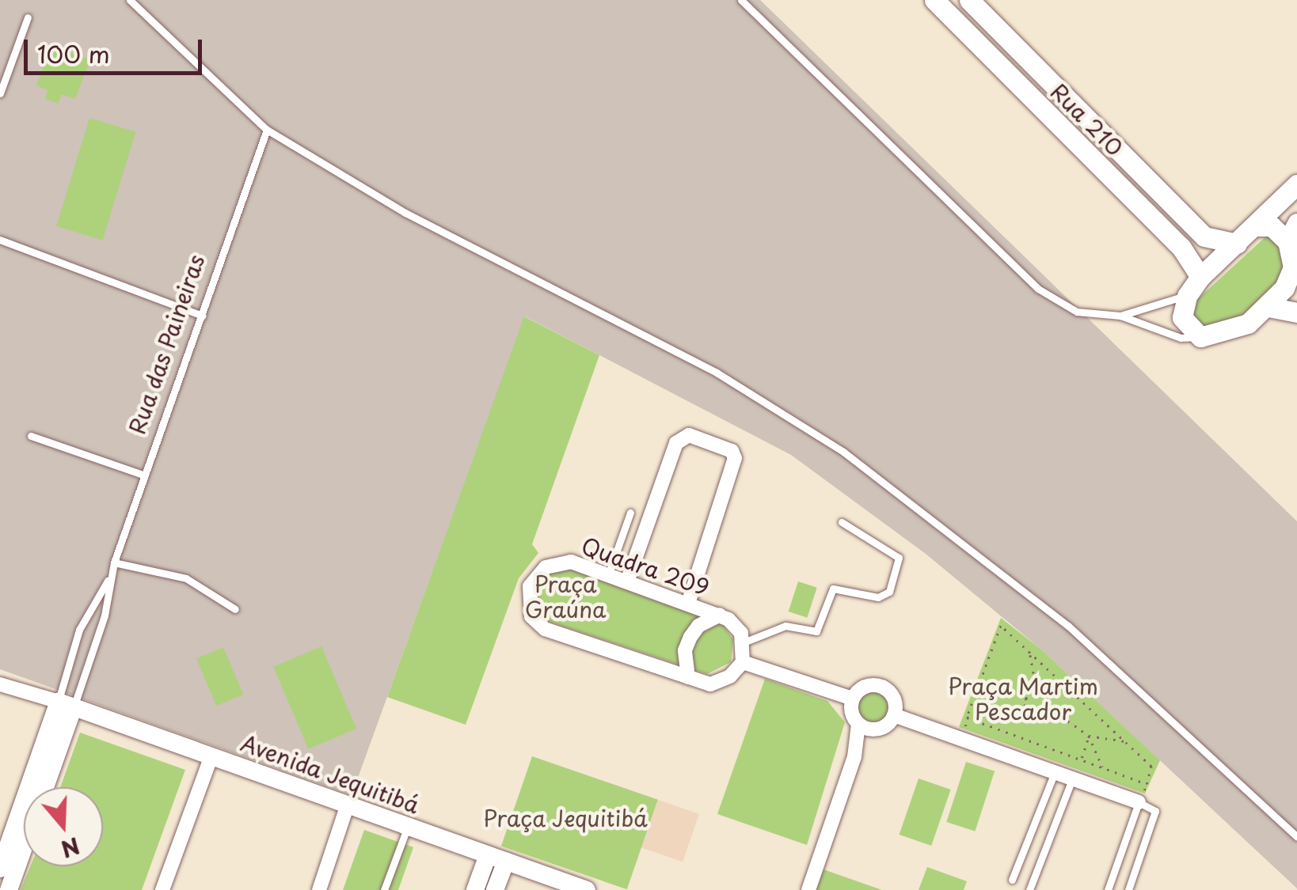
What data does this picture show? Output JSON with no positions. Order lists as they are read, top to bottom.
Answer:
{
  "streets": {
    "main road": ["Rua 210"],
    "street": ["Rua das Paineiras", "Quadra 209", "Avenida Jequitibá"]
  },
  "crossings": [
    ["Rua das Paineiras", "Avenida Jequitibá"]
  ],
  "parks": ["Praça Graúna", "Praça Martim Pescador", "Praça Jequitibá"],
  "scale_bar": "100 m",
  "north": "bottom"
}
